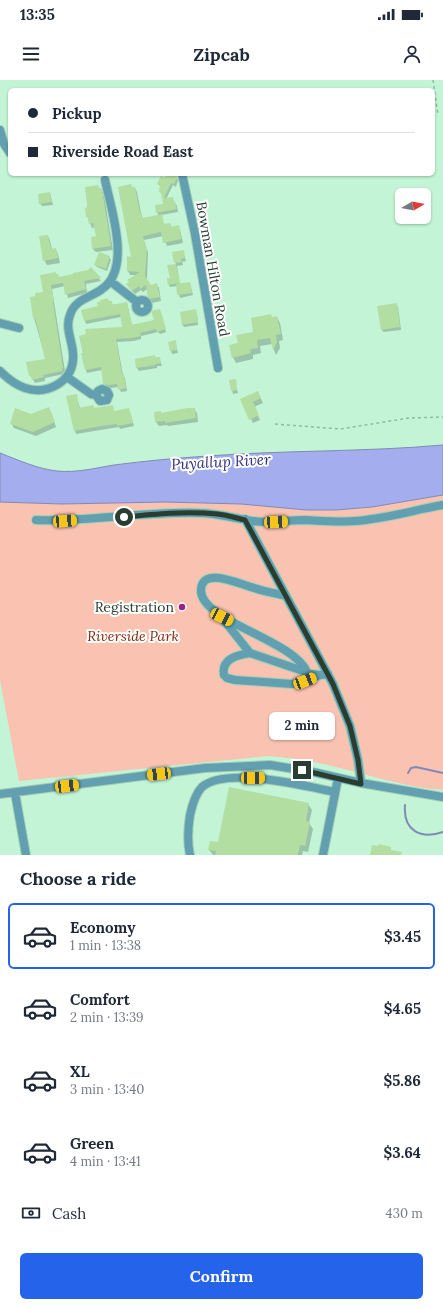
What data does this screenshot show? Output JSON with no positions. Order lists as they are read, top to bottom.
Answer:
{
  "streets": {
    "street": ["Bowman Hilton Road"]
  },
  "water": ["Puyallup River"],
  "parks": ["Riverside Park"],
  "places": ["Registration"],
  "north": "right",
  "page": {
    "status": "13:35",
    "header": "Zipcab",
    "banner": ["Pickup", "Riverside Road East"],
    "bubble": "2 min",
    "heading": "Choose a ride",
    "list": [
      {
        "name": "Economy",
        "note": "1 min · 13:38",
        "value": "$3.45"
      },
      {
        "name": "Comfort",
        "note": "2 min · 13:39",
        "value": "$4.65"
      },
      {
        "name": "XL",
        "note": "3 min · 13:40",
        "value": "$5.86"
      },
      {
        "name": "Green",
        "note": "4 min · 13:41",
        "value": "$3.64"
      }
    ],
    "pay": ["Cash", "430 m"],
    "buttons": "Confirm"
  }
}
